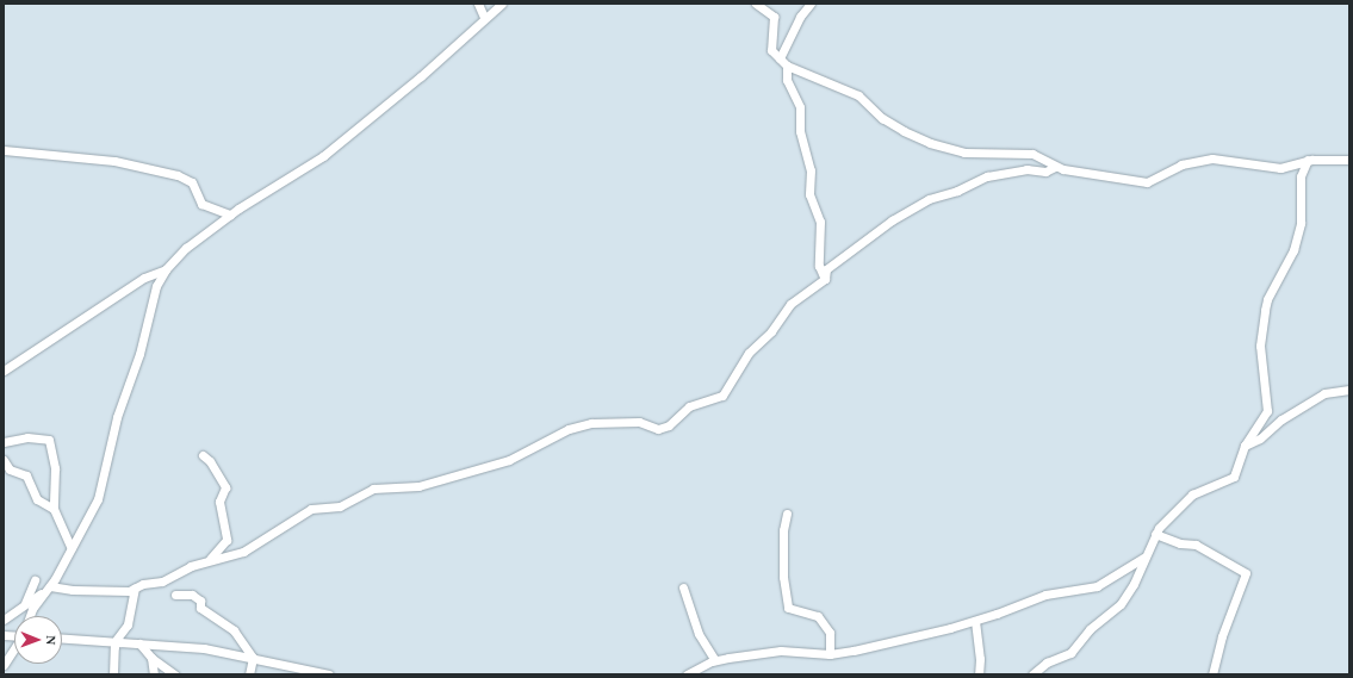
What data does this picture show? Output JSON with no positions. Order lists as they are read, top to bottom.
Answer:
{
  "north": "right"
}
